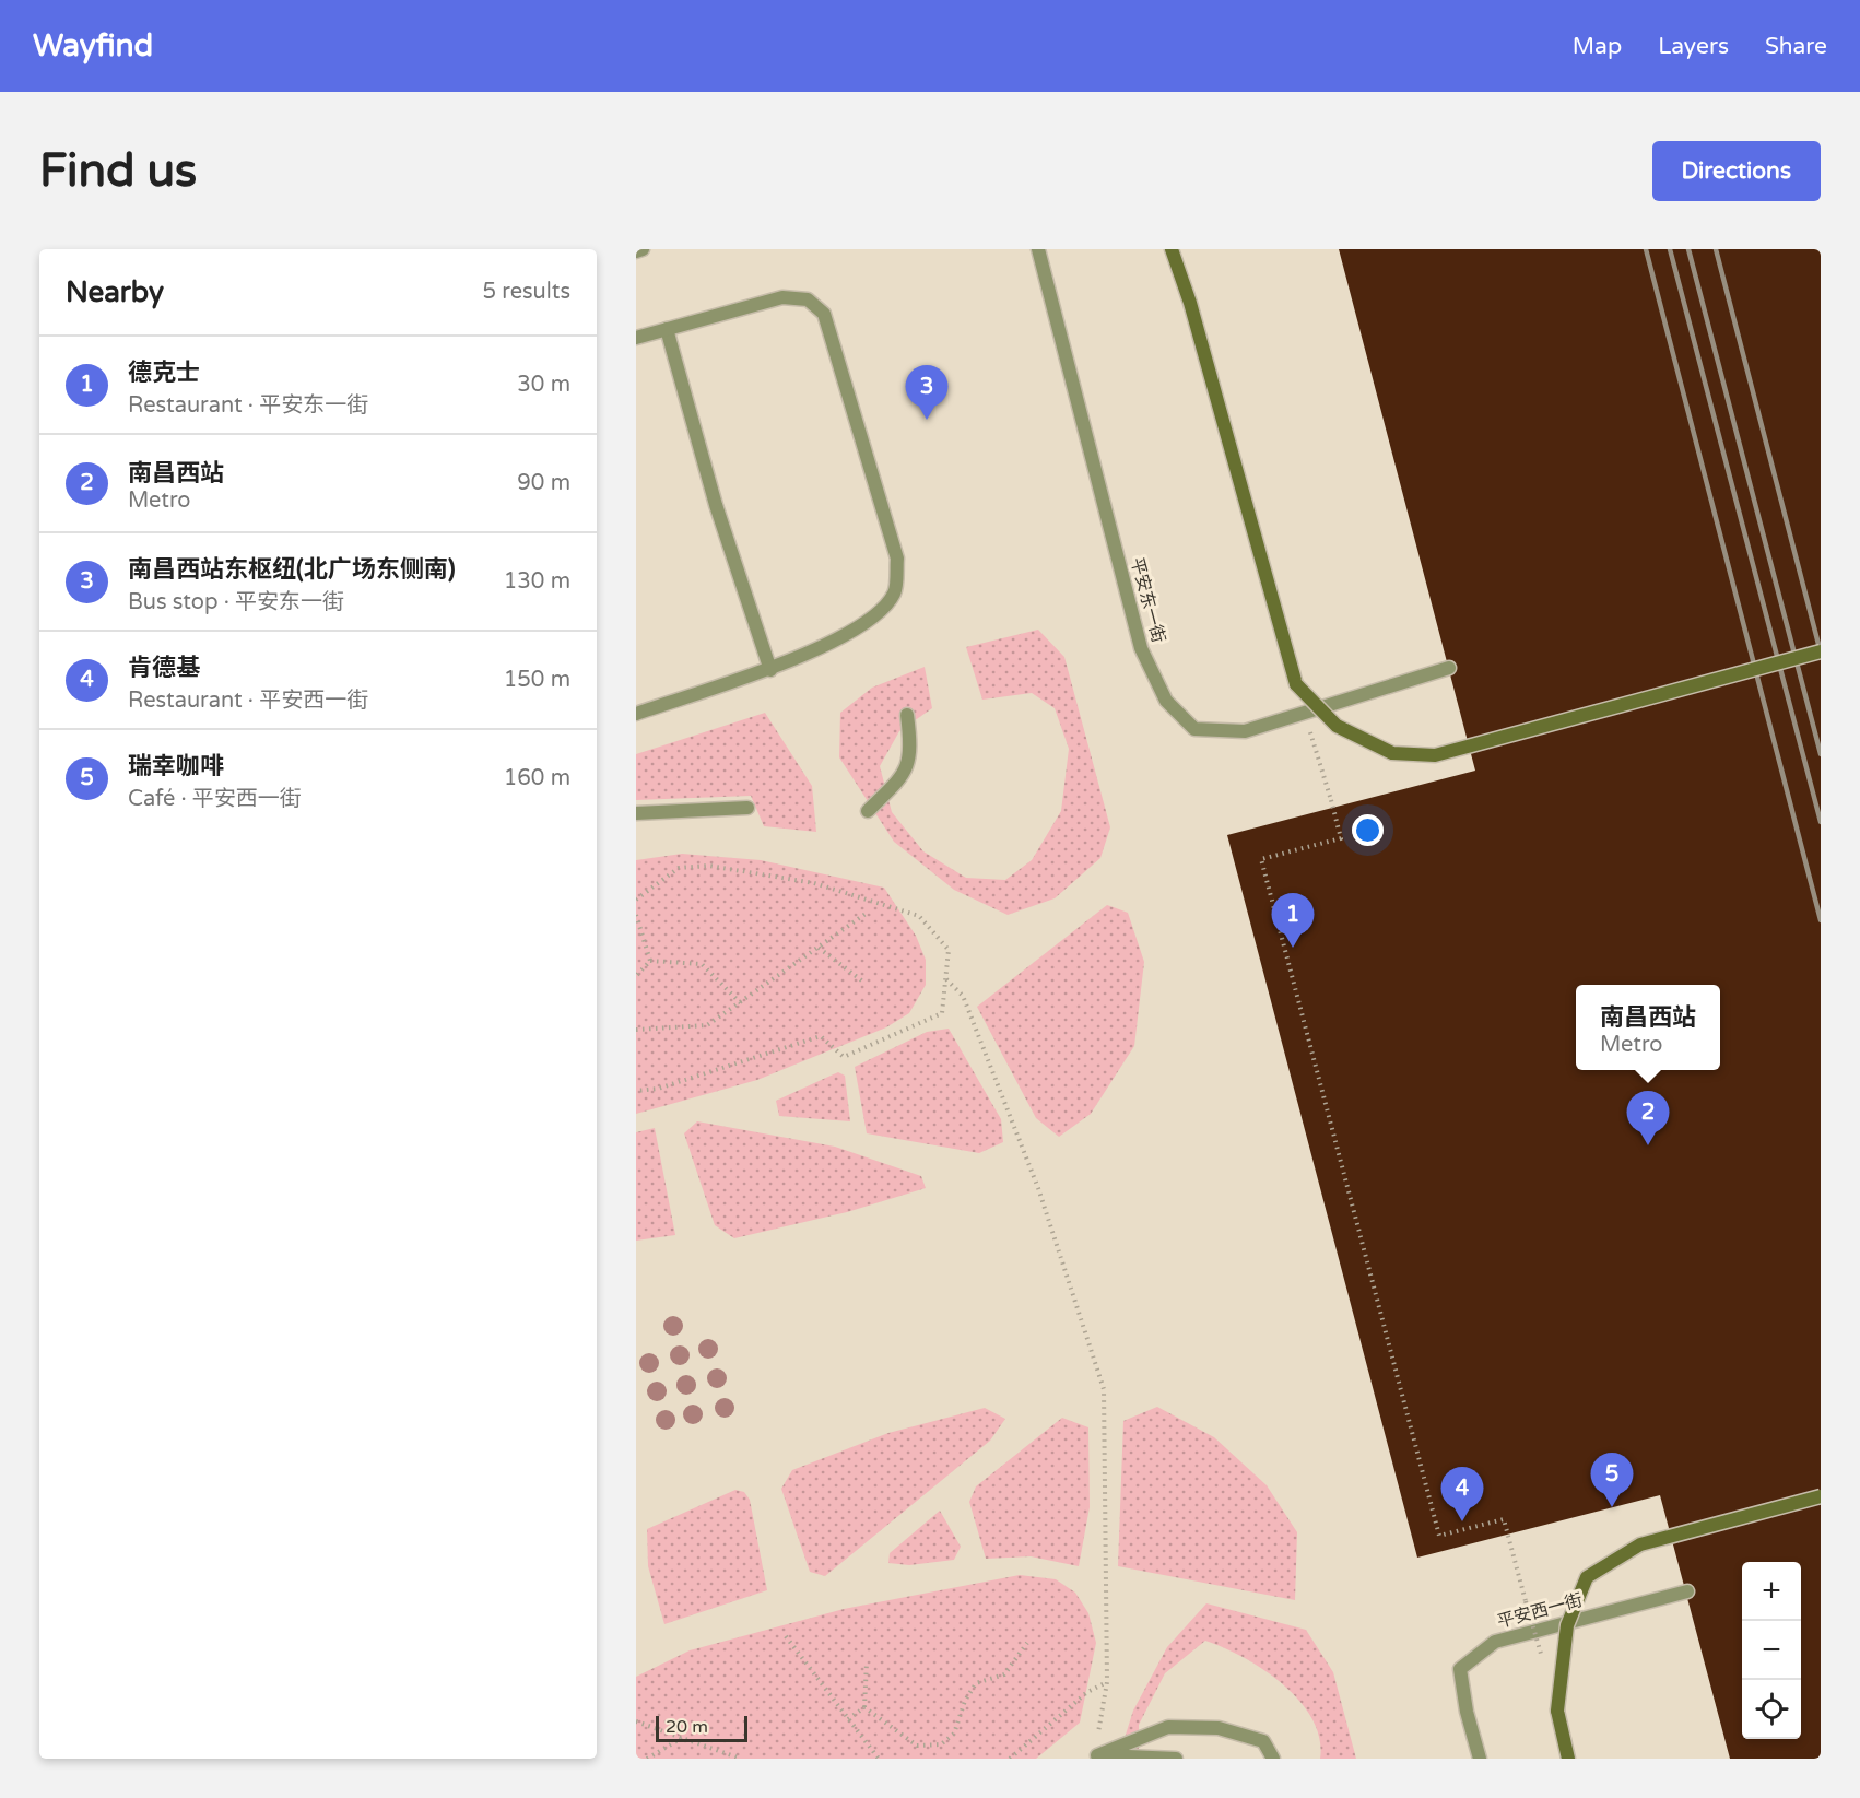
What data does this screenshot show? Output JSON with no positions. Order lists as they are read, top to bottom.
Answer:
{
  "streets": {
    "street": ["平安东一街", "平安西一街"]
  },
  "scale_bar": "20 m",
  "page": {
    "header": "Wayfind",
    "nav": ["Map", "Layers", "Share"],
    "buttons": "Directions",
    "title": "Find us",
    "heading": ["Nearby", "5 results"],
    "list": [
      {
        "mark": "1",
        "name": "德克士",
        "note": "Restaurant · 平安东一街",
        "value": "30 m"
      },
      {
        "mark": "2",
        "name": "南昌西站",
        "note": "Metro",
        "value": "90 m"
      },
      {
        "mark": "3",
        "name": "南昌西站东枢纽(北广场东侧南)",
        "note": "Bus stop · 平安东一街",
        "value": "130 m"
      },
      {
        "mark": "4",
        "name": "肯德基",
        "note": "Restaurant · 平安西一街",
        "value": "150 m"
      },
      {
        "mark": "5",
        "name": "瑞幸咖啡",
        "note": "Café · 平安西一街",
        "value": "160 m"
      }
    ],
    "pins": [
      "3",
      "1",
      "2",
      "5",
      "4"
    ],
    "popup": ["南昌西站", "Metro"],
    "map_buttons": ["+", "−"],
    "scale": "20 m"
  }
}
